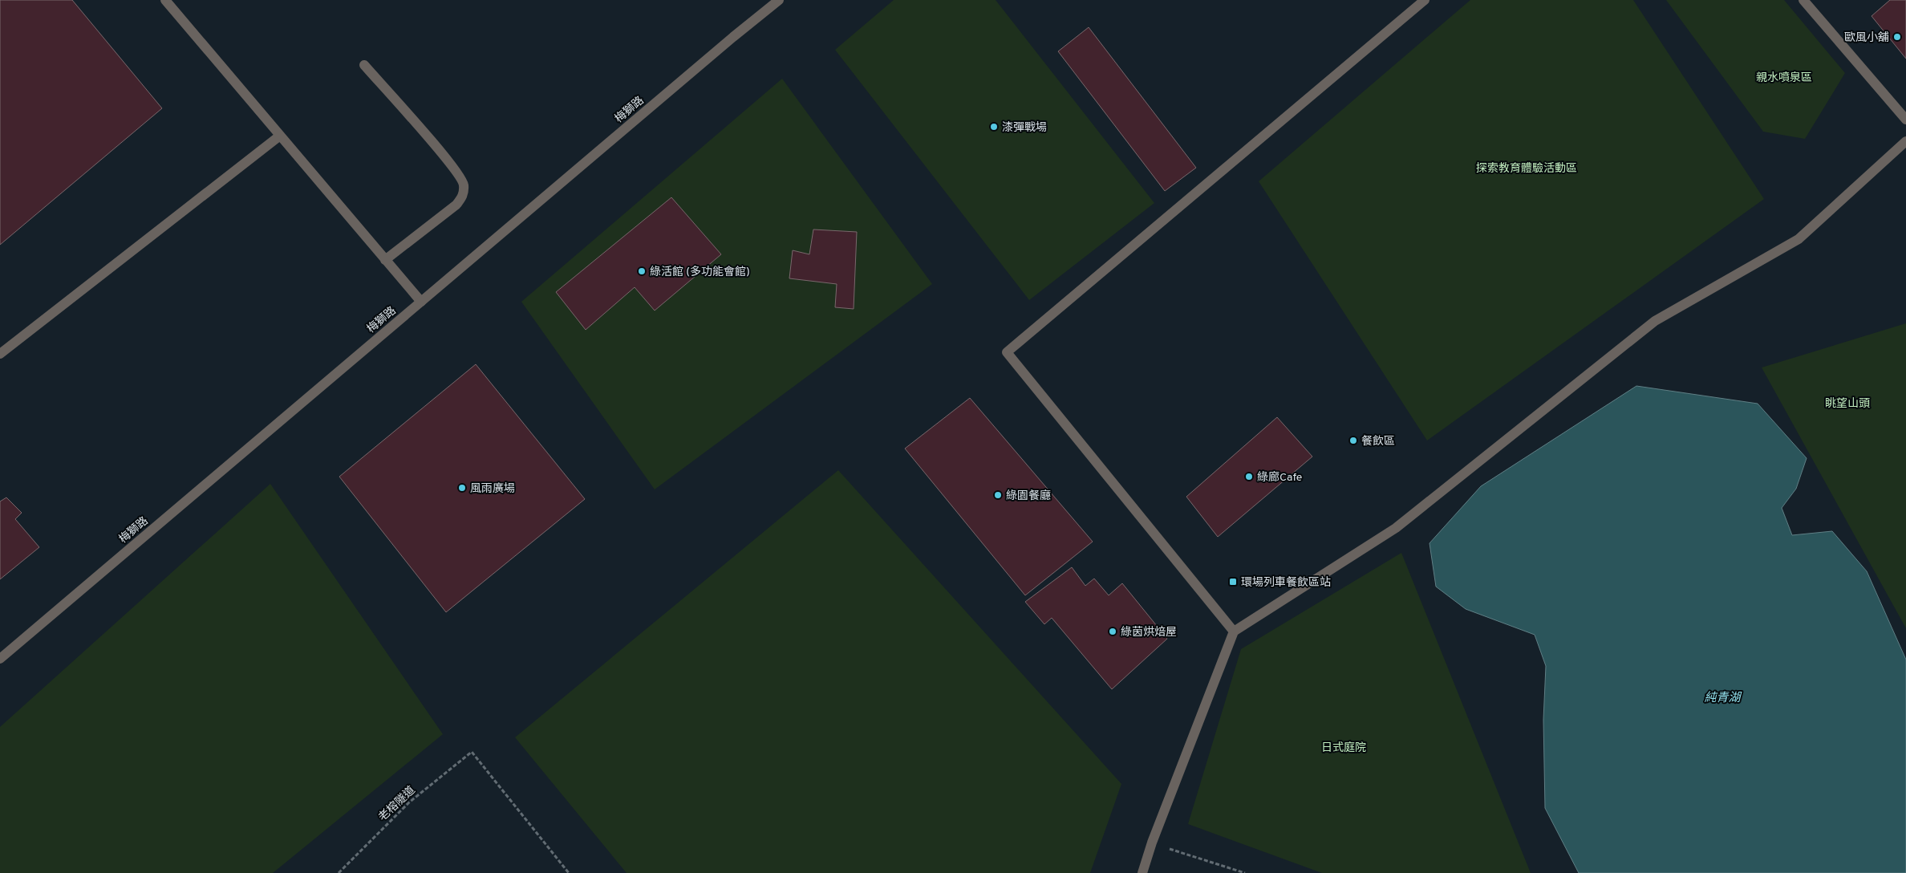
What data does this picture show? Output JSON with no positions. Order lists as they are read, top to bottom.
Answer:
{
  "streets": {
    "street": ["梅獅路"],
    "path": ["老榕隧道"]
  },
  "water": ["純青湖"],
  "parks": [
    "親水噴泉區",
    "探索教育體驗活動區",
    "眺望山頭",
    "日式庭院"
  ],
  "places": {
    "other": [
      "歐風小舖",
      "漆彈戰場",
      "綠活館 (多功能會館)",
      "餐飲區",
      "綠廊Cafe",
      "風雨廣場",
      "綠園餐廳",
      "綠茵烘焙屋"
    ],
    "transit": ["環場列車餐飲區站"]
  }
}
